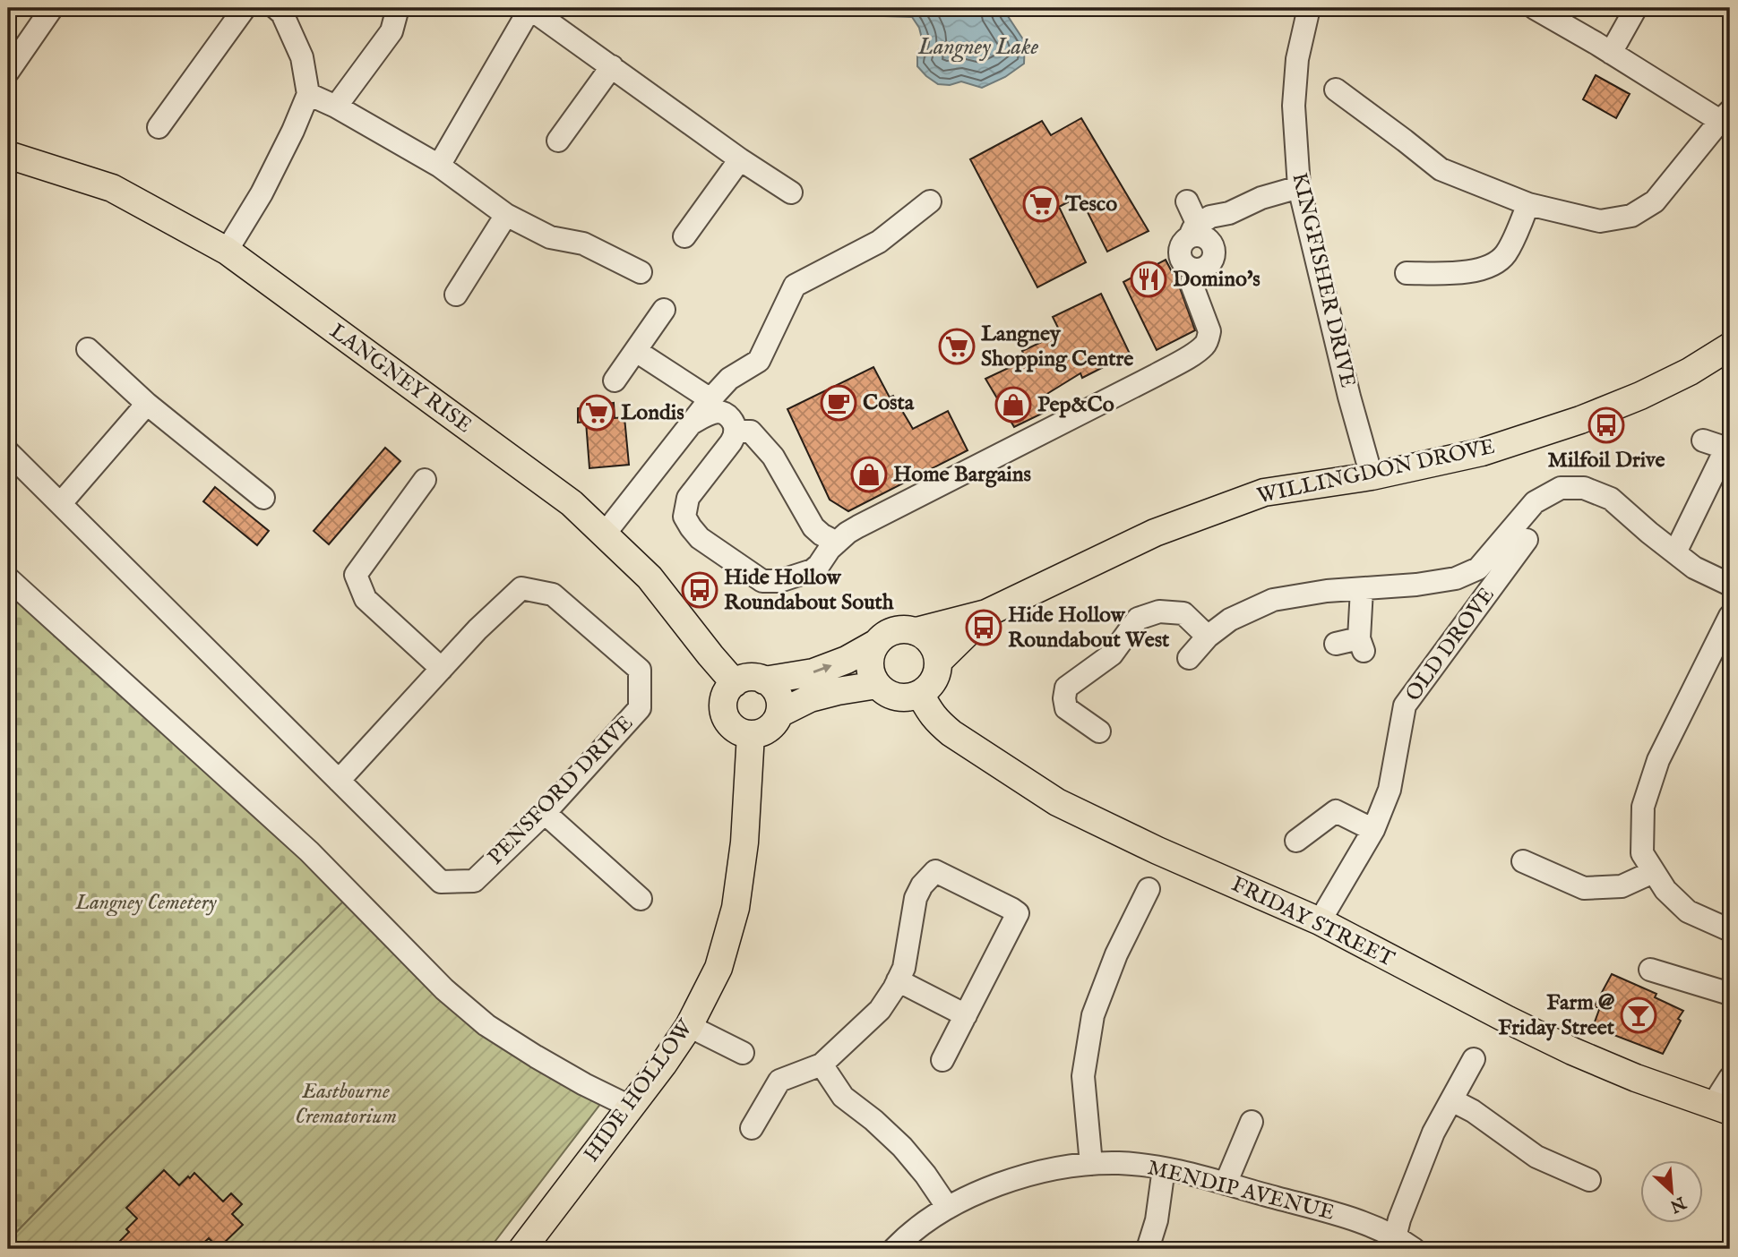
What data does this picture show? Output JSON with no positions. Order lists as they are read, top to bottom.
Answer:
{
  "streets": {
    "main road": [
      "LANGNEY RISE",
      "WILLINGDON DROVE",
      "FRIDAY STREET",
      "HIDE HOLLOW"
    ],
    "street": [
      "KINGFISHER DRIVE",
      "OLD DROVE",
      "PENSFORD DRIVE",
      "MENDIP AVENUE"
    ]
  },
  "crossings": [
    ["KINGFISHER DRIVE", "WILLINGDON DROVE"],
    ["LANGNEY RISE", "HIDE HOLLOW"],
    ["WILLINGDON DROVE", "FRIDAY STREET"],
    ["OLD DROVE", "FRIDAY STREET"]
  ],
  "water": ["Langney Lake"],
  "parks": ["Langney Cemetery", "Eastbourne Crematorium"],
  "places": {
    "supermarket": ["Tesco", "Langney Shopping Centre", "Londis"],
    "restaurant": ["Domino's"],
    "cafe": ["Costa"],
    "shop": ["Pep&Co", "Home Bargains"],
    "bus stop": ["Milfoil Drive", "Hide Hollow Roundabout South", "Hide Hollow Roundabout West"],
    "bar": ["Farm @ Friday Street"]
  },
  "north": "bottom right"
}
